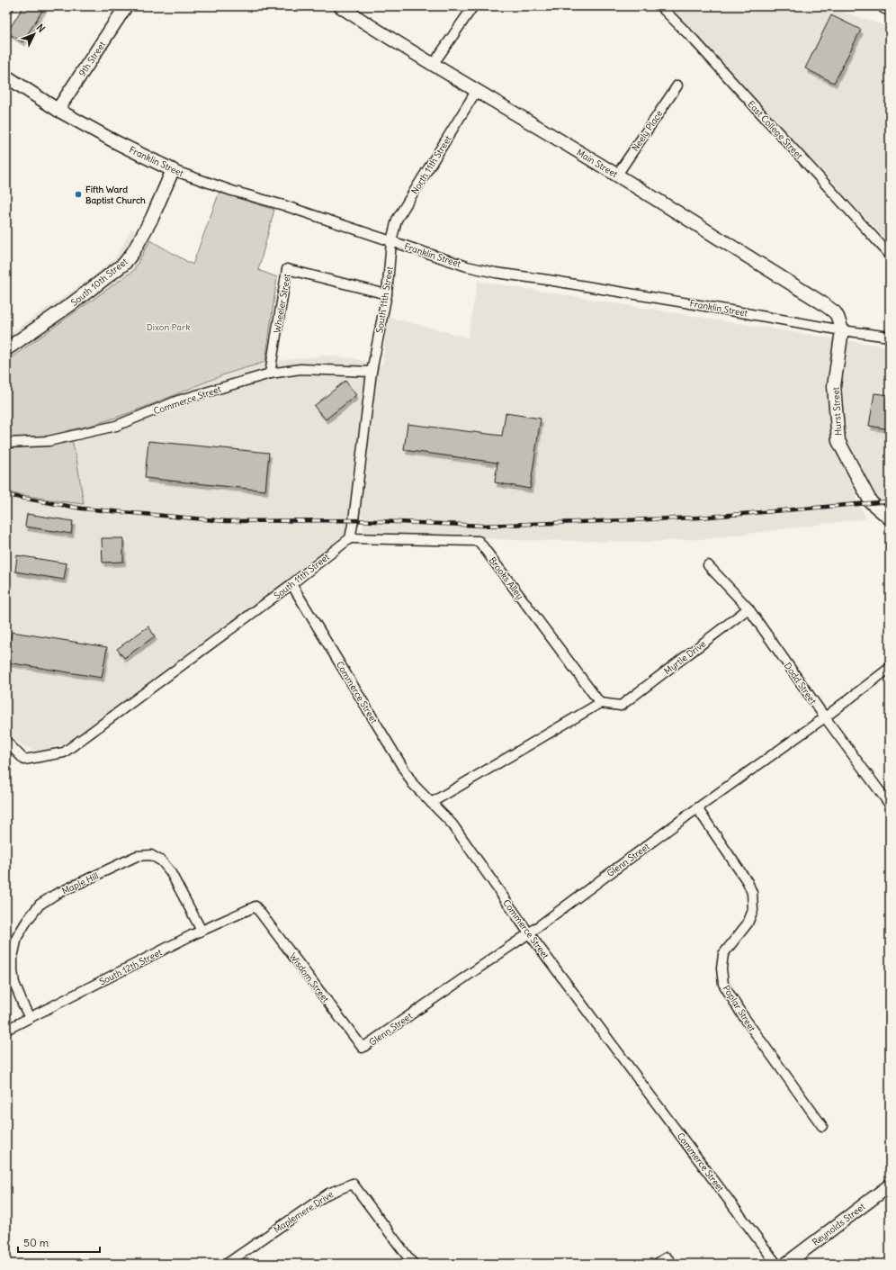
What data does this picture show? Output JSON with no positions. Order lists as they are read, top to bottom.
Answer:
{
  "streets": {
    "street": [
      "9th Street",
      "East College Street",
      "Neely Place",
      "Franklin Street",
      "Main Street",
      "North 11th Street",
      "South 10th Street",
      "South 11th Street",
      "Wheeler Street",
      "Commerce Street",
      "Hurst Street",
      "Brooks Alley",
      "Myrtle Drive",
      "Dodd Street",
      "Glenn Street",
      "Maple Hill",
      "South 12th Street",
      "Wisdom Street",
      "Poplar Street",
      "Maplemere Drive",
      "Reynolds Street"
    ]
  },
  "crossings": [
    ["9th Street", "Franklin Street"],
    ["Neely Place", "Main Street"],
    ["Franklin Street", "Main Street"],
    ["Franklin Street", "North 11th Street"],
    ["Franklin Street", "South 10th Street"],
    ["Franklin Street", "South 11th Street"],
    ["Franklin Street", "Hurst Street"],
    ["Main Street", "North 11th Street"],
    ["Main Street", "Hurst Street"],
    ["North 11th Street", "South 11th Street"],
    ["South 11th Street", "Wheeler Street"],
    ["South 11th Street", "Commerce Street"],
    ["South 11th Street", "Brooks Alley"],
    ["Wheeler Street", "Commerce Street"],
    ["Commerce Street", "Glenn Street"],
    ["Brooks Alley", "Myrtle Drive"],
    ["Myrtle Drive", "Dodd Street"],
    ["Dodd Street", "Glenn Street"],
    ["Glenn Street", "Wisdom Street"],
    ["Glenn Street", "Poplar Street"],
    ["Maple Hill", "South 12th Street"],
    ["South 12th Street", "Wisdom Street"]
  ],
  "parks": ["Dixon Park"],
  "places": ["Fifth Ward Baptist Church"],
  "scale_bar": "50 m",
  "north": "top right"
}
